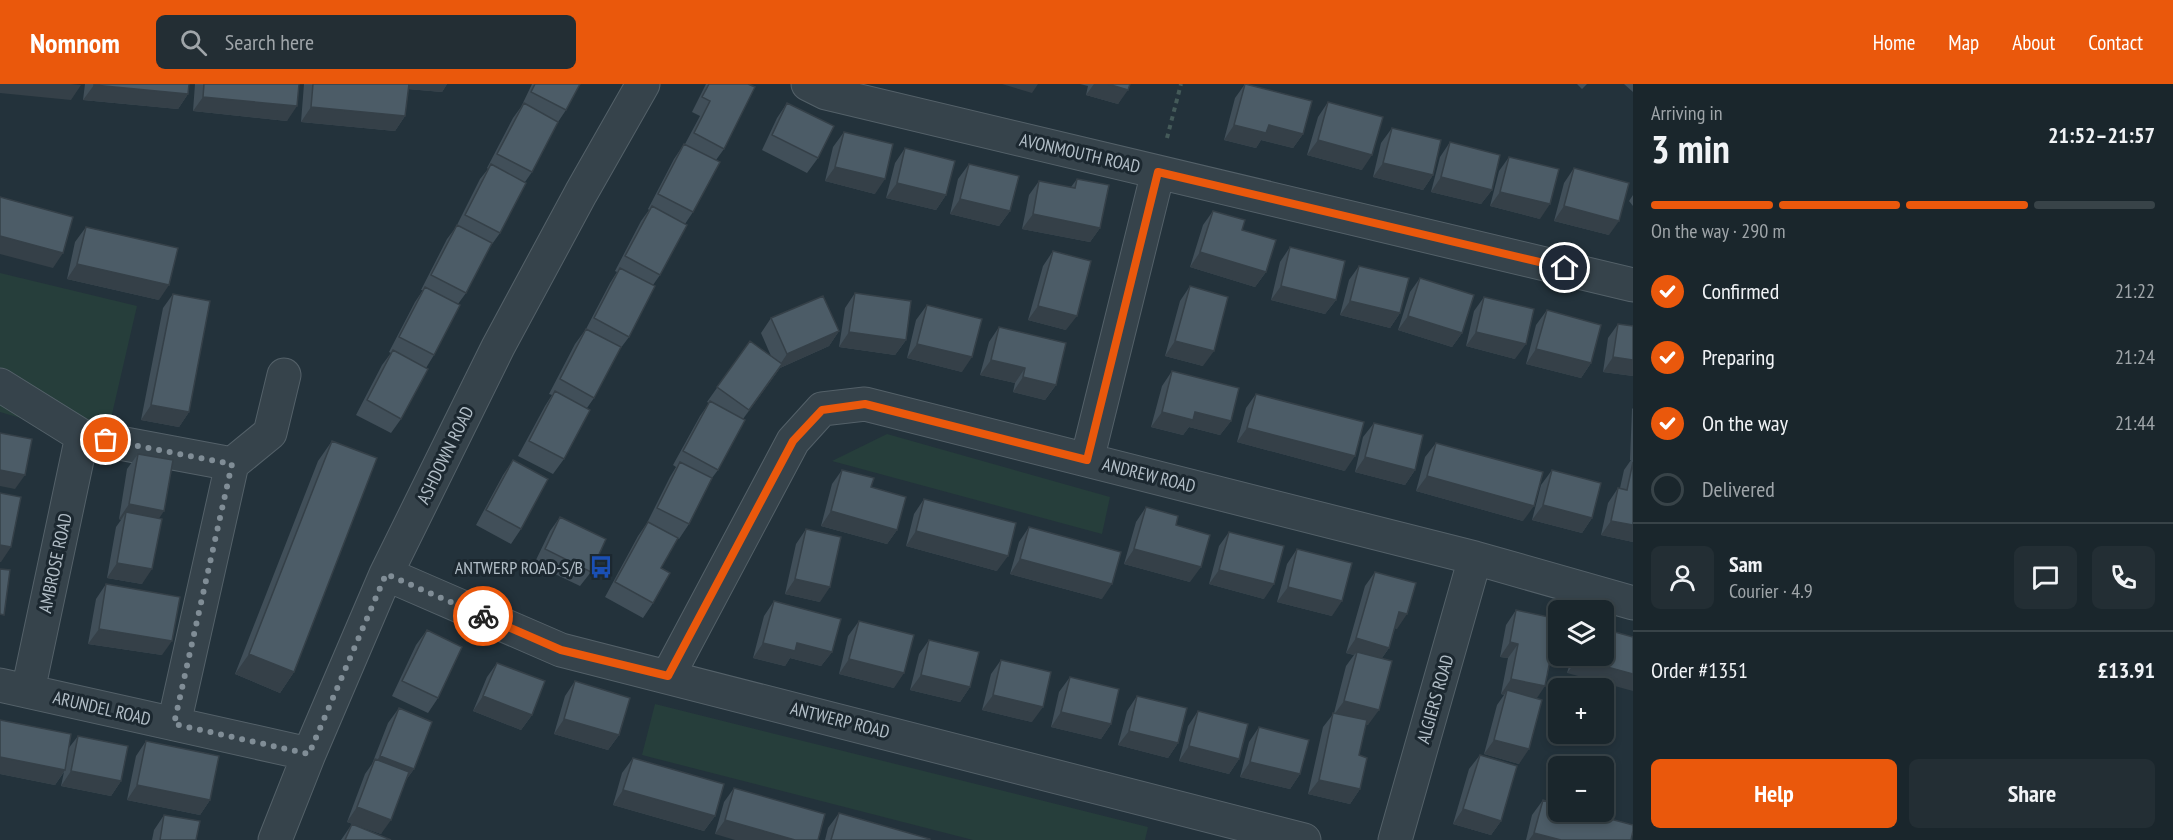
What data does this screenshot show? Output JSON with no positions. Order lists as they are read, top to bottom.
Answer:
{
  "streets": {
    "street": [
      "AVONMOUTH ROAD",
      "ASHDOWN ROAD",
      "ANDREW ROAD",
      "AMBROSE ROAD",
      "ALGIERS ROAD",
      "ARUNDEL ROAD",
      "ANTWERP ROAD"
    ]
  },
  "crossings": [
    ["ASHDOWN ROAD", "ARUNDEL ROAD"],
    ["ASHDOWN ROAD", "ANTWERP ROAD"],
    ["ANDREW ROAD", "ALGIERS ROAD"],
    ["ANDREW ROAD", "ANTWERP ROAD"],
    ["AMBROSE ROAD", "ARUNDEL ROAD"]
  ],
  "places": {
    "bus stop": ["ANTWERP ROAD-S/B"]
  },
  "page": {
    "header": "Nomnom",
    "search": "Search here",
    "nav": [
      "Home",
      "Map",
      "About",
      "Contact"
    ],
    "heading": ["3 min", "Arriving in", "21:52–21:57"],
    "panel": [
      "Sam",
      "Courier · 4.9",
      "Order #1351",
      "£13.91"
    ],
    "bar": "On the way · 290 m",
    "list": [
      ["Confirmed", "21:22"],
      ["Preparing", "21:24"],
      ["On the way", "21:44"],
      "Delivered"
    ],
    "map_buttons": ["+", "−"],
    "buttons": ["Help", "Share"]
  }
}
